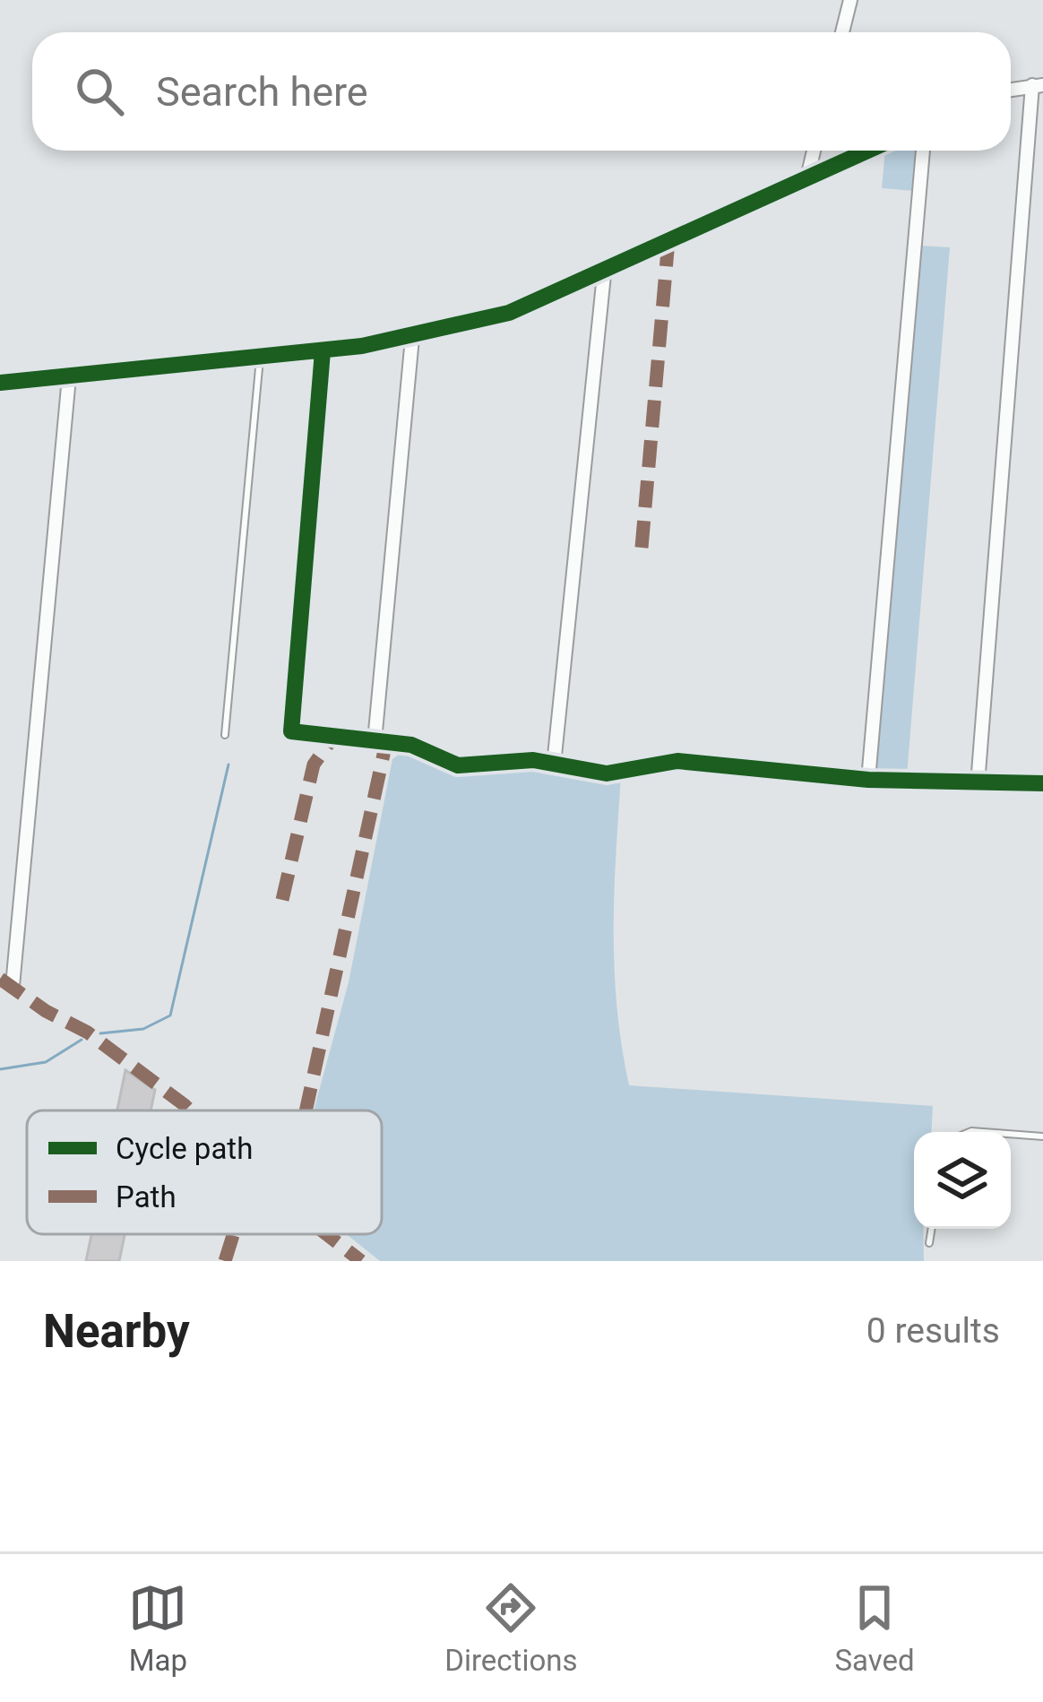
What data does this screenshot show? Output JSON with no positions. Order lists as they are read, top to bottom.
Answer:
{
  "legend": ["Cycle path", "Path"],
  "page": {
    "search": "Search here",
    "heading": ["Nearby", "0 results"],
    "nav": ["Map", "Directions", "Saved"]
  }
}
